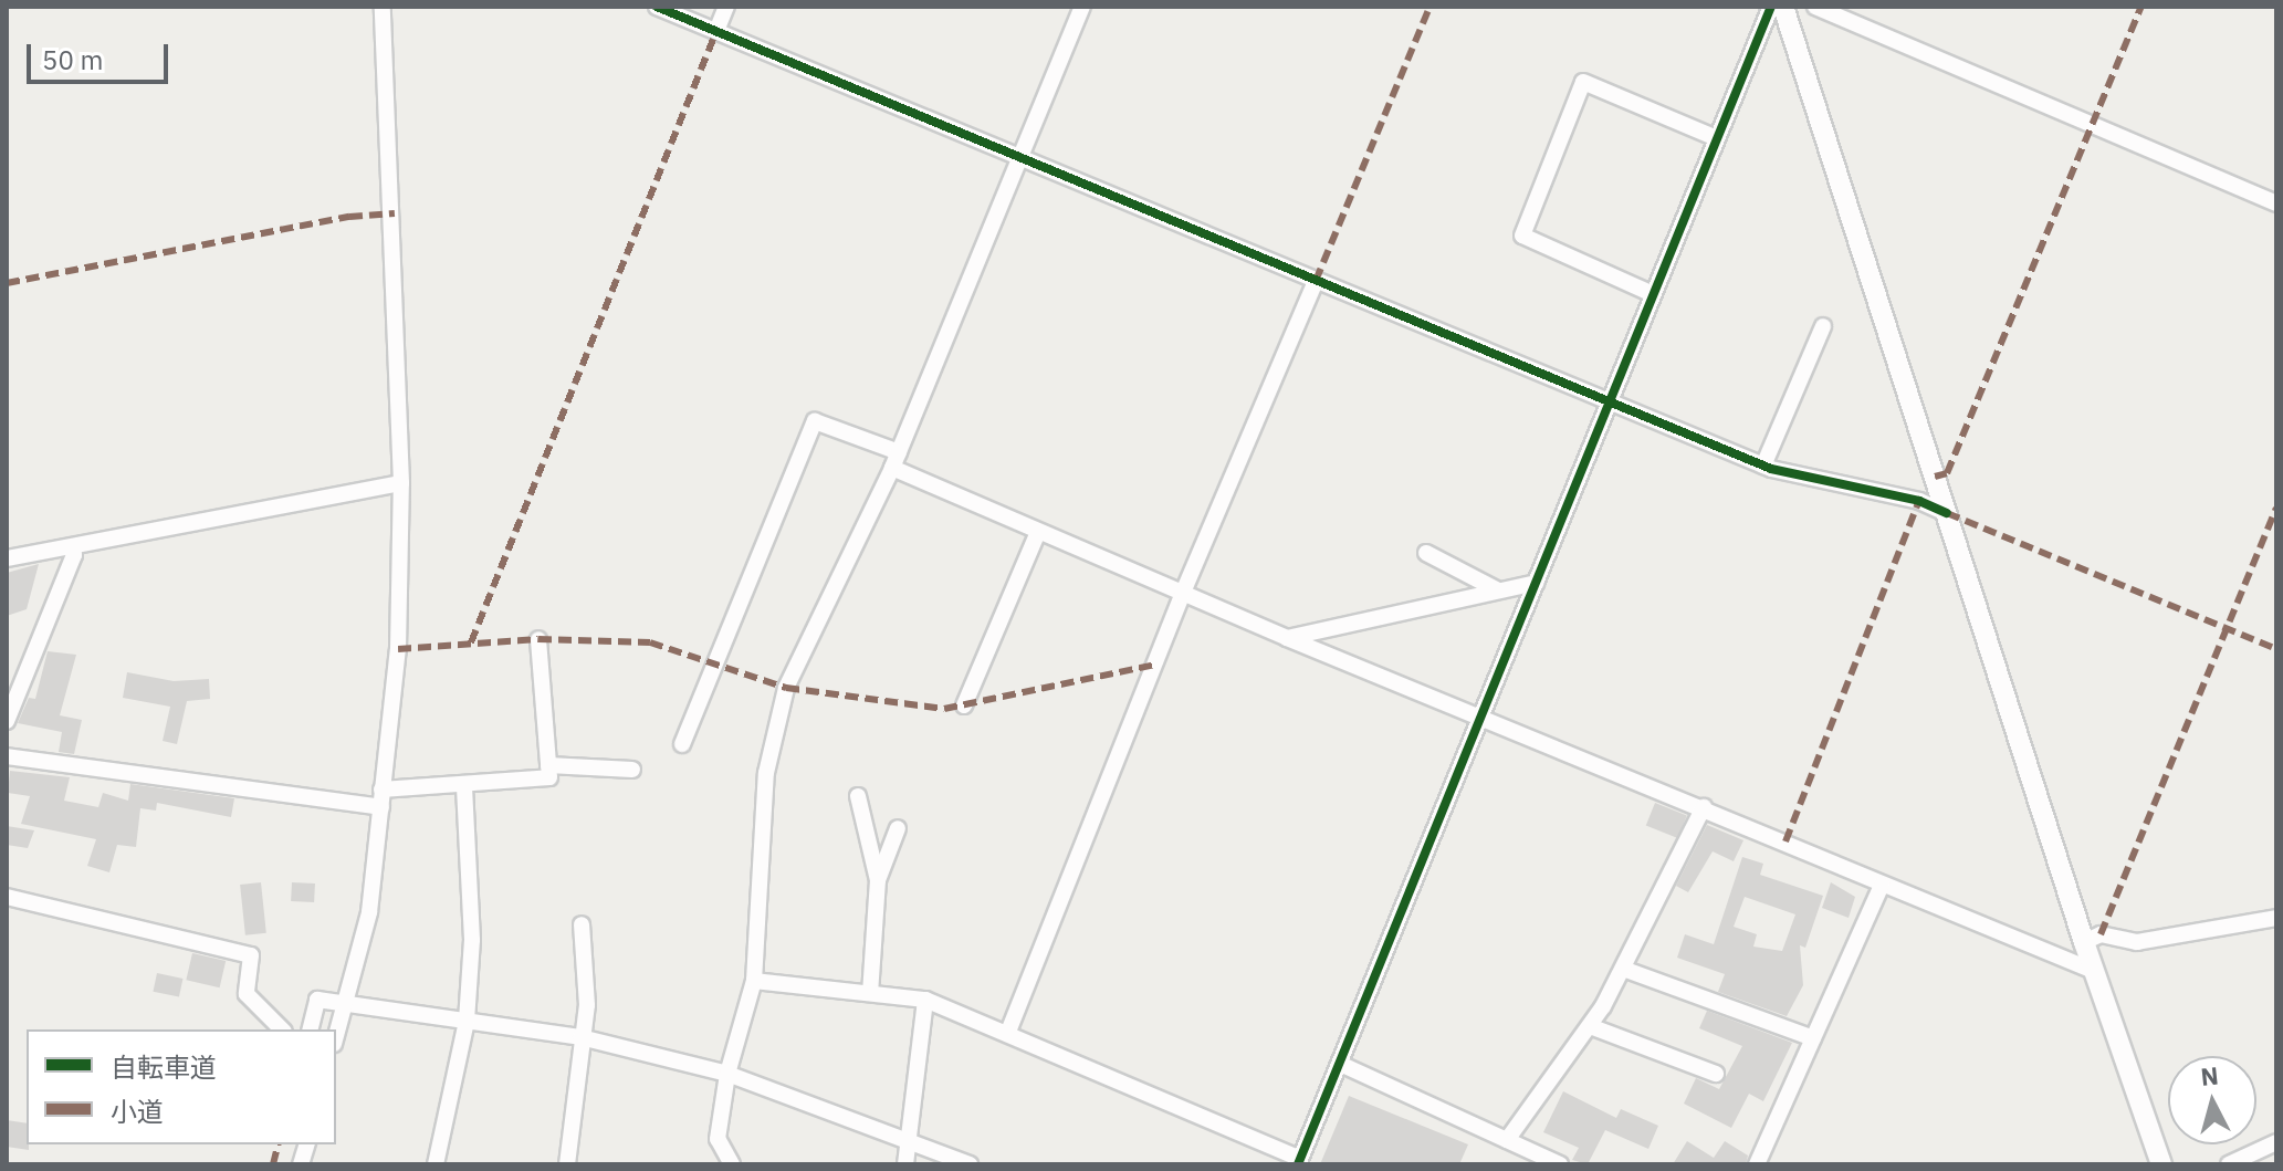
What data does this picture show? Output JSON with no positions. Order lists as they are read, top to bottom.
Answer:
{
  "legend": ["自転車道", "小道"],
  "scale_bar": "50 m",
  "north": "top"
}
